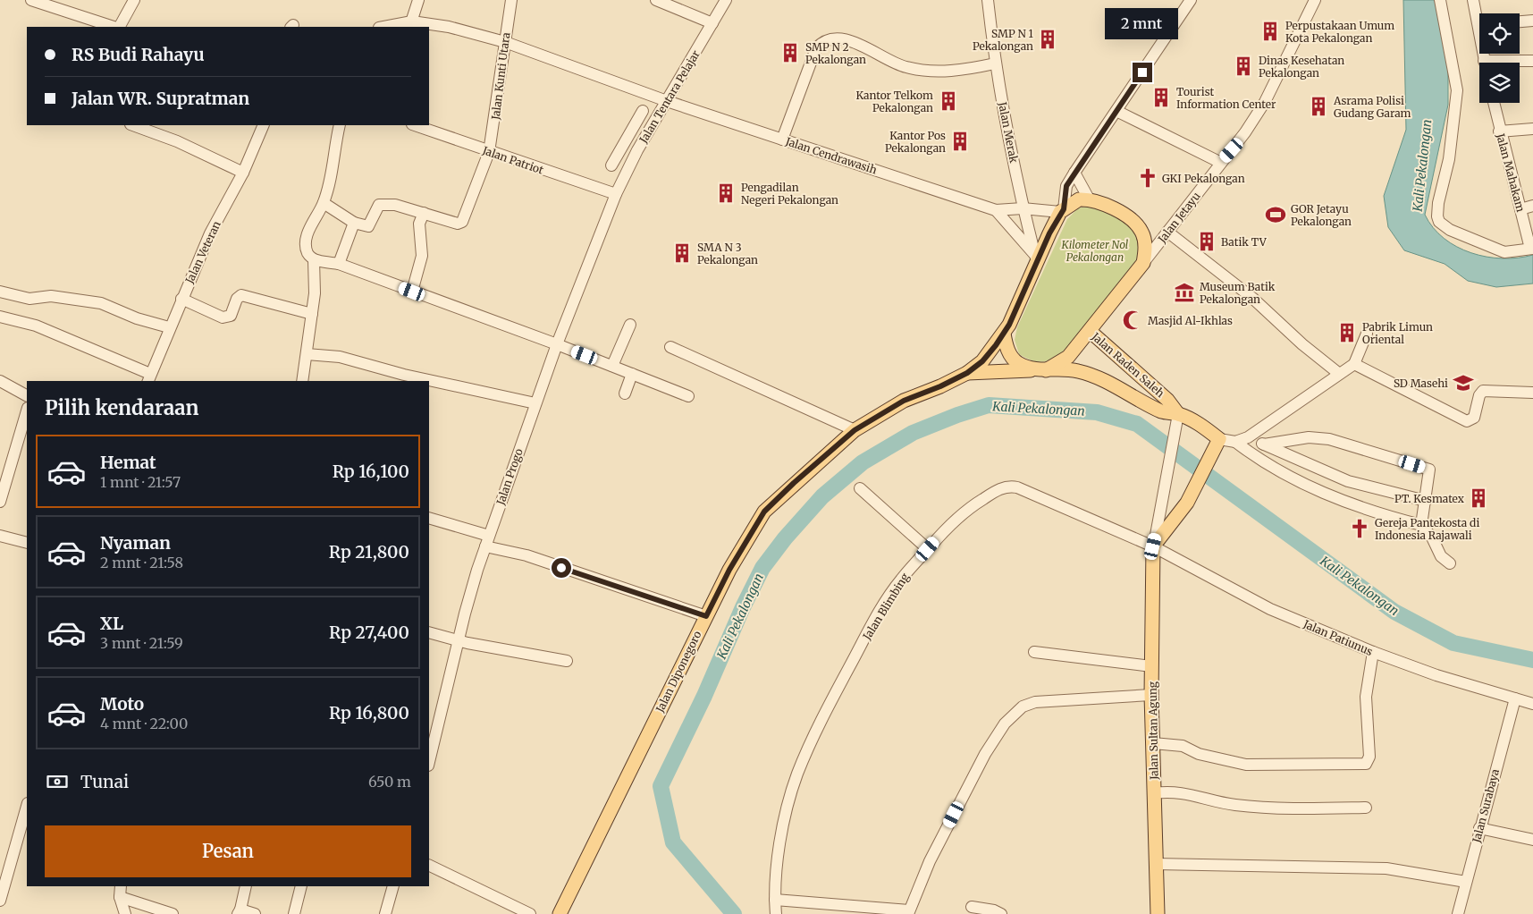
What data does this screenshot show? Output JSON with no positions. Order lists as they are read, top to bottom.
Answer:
{
  "streets": {
    "main road": [
      "Jalan Jetayu",
      "Jalan Raden Saleh",
      "Jalan Diponegoro",
      "Jalan Sultan Agung"
    ],
    "street": [
      "Jalan Kunti Utara",
      "Jalan Tentara Pelajar",
      "Jalan Merak",
      "Jalan Cendrawasih",
      "Jalan Patriot",
      "Jalan Mahakam",
      "Jalan Veteran",
      "Jalan Progo",
      "Jalan Blimbing",
      "Jalan Patiunus",
      "Jalan Surabaya"
    ]
  },
  "crossings": [
    ["Jalan Kunti Utara", "Jalan Cendrawasih"],
    ["Jalan Kunti Utara", "Jalan Patriot"],
    ["Jalan Tentara Pelajar", "Jalan Cendrawasih"],
    ["Jalan Tentara Pelajar", "Jalan Patriot"],
    ["Jalan Tentara Pelajar", "Jalan Progo"],
    ["Jalan Merak", "Jalan Cendrawasih"],
    ["Jalan Merak", "Jalan Diponegoro"],
    ["Jalan Cendrawasih", "Jalan Diponegoro"],
    ["Jalan Patriot", "Jalan Progo"],
    ["Jalan Jetayu", "Jalan Raden Saleh"],
    ["Jalan Jetayu", "Jalan Diponegoro"],
    ["Jalan Raden Saleh", "Jalan Sultan Agung"],
    ["Jalan Blimbing", "Jalan Patiunus"],
    ["Jalan Blimbing", "Jalan Sultan Agung"],
    ["Jalan Patiunus", "Jalan Sultan Agung"],
    ["Jalan Patiunus", "Jalan Surabaya"]
  ],
  "water": ["Kali Pekalongan"],
  "parks": ["Kilometer Nol Pekalongan"],
  "places": {
    "building": [
      "Perpustakaan Umum Kota Pekalongan",
      "SMP N 1 Pekalongan",
      "SMP N 2 Pekalongan",
      "Dinas Kesehatan Pekalongan",
      "Tourist Information Center",
      "Kantor Telkom Pekalongan",
      "Asrama Polisi Gudang Garam",
      "Kantor Pos Pekalongan",
      "Pengadilan Negeri Pekalongan",
      "Batik TV",
      "SMA N 3 Pekalongan",
      "Pabrik Limun Oriental",
      "PT. Kesmatex"
    ],
    "church": ["GKI Pekalongan", "Gereja Pantekosta di Indonesia Rajawali"],
    "sports": ["GOR Jetayu Pekalongan"],
    "museum": ["Museum Batik Pekalongan"],
    "mosque": ["Masjid Al-Ikhlas"],
    "school or university": ["SD Masehi"]
  },
  "page": {
    "bubble": "2 mnt",
    "banner": ["RS Budi Rahayu", "Jalan WR. Supratman"],
    "heading": "Pilih kendaraan",
    "list": [
      {
        "name": "Hemat",
        "note": "1 mnt · 21:57",
        "value": "Rp 16,100"
      },
      {
        "name": "Nyaman",
        "note": "2 mnt · 21:58",
        "value": "Rp 21,800"
      },
      {
        "name": "XL",
        "note": "3 mnt · 21:59",
        "value": "Rp 27,400"
      },
      {
        "name": "Moto",
        "note": "4 mnt · 22:00",
        "value": "Rp 16,800"
      }
    ],
    "pay": ["Tunai", "650 m"],
    "buttons": "Pesan"
  }
}
